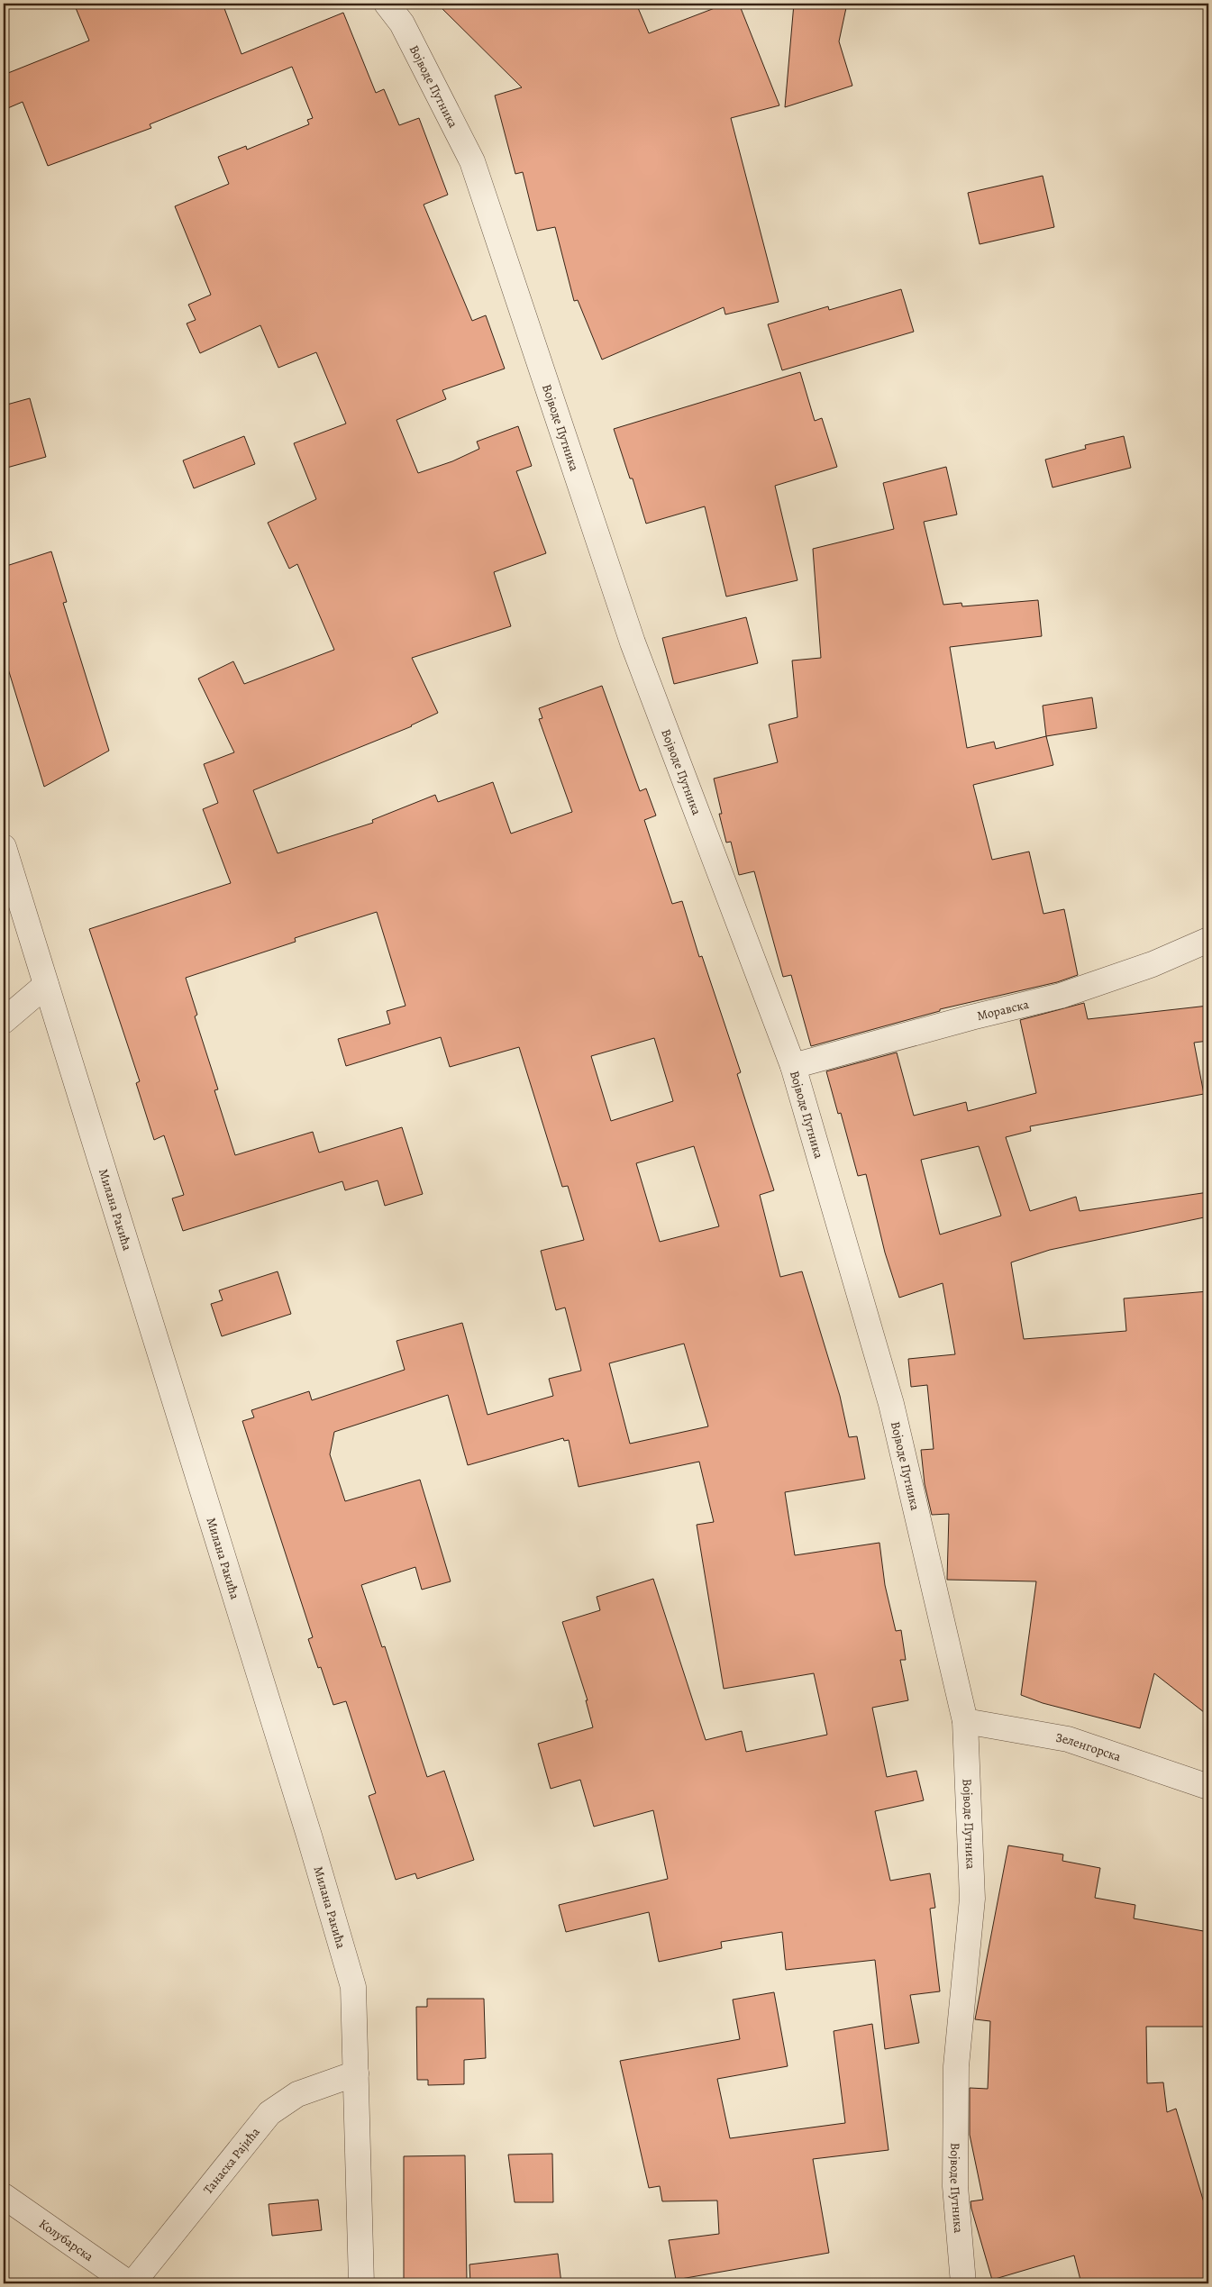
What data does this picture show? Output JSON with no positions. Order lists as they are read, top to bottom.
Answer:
{
  "streets": {
    "street": [
      "Војводе Путника",
      "Моравска",
      "Милана Ракића",
      "Зеленгорска",
      "Танаска Рајића",
      "Колубарска"
    ]
  },
  "crossings": [
    ["Војводе Путника", "Моравска"],
    ["Војводе Путника", "Зеленгорска"],
    ["Милана Ракића", "Танаска Рајића"]
  ]
}
